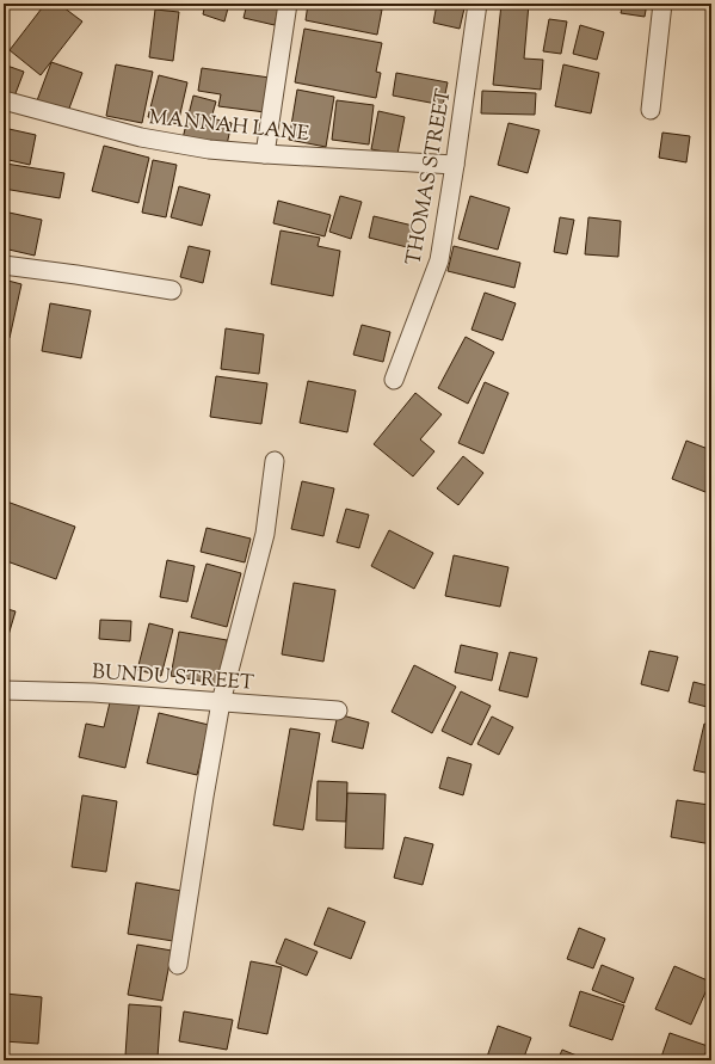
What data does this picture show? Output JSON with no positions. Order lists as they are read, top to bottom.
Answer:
{
  "streets": {
    "street": ["MANNAH LANE", "THOMAS STREET", "BUNDU STREET"]
  },
  "crossings": [
    ["MANNAH LANE", "THOMAS STREET"]
  ]
}
